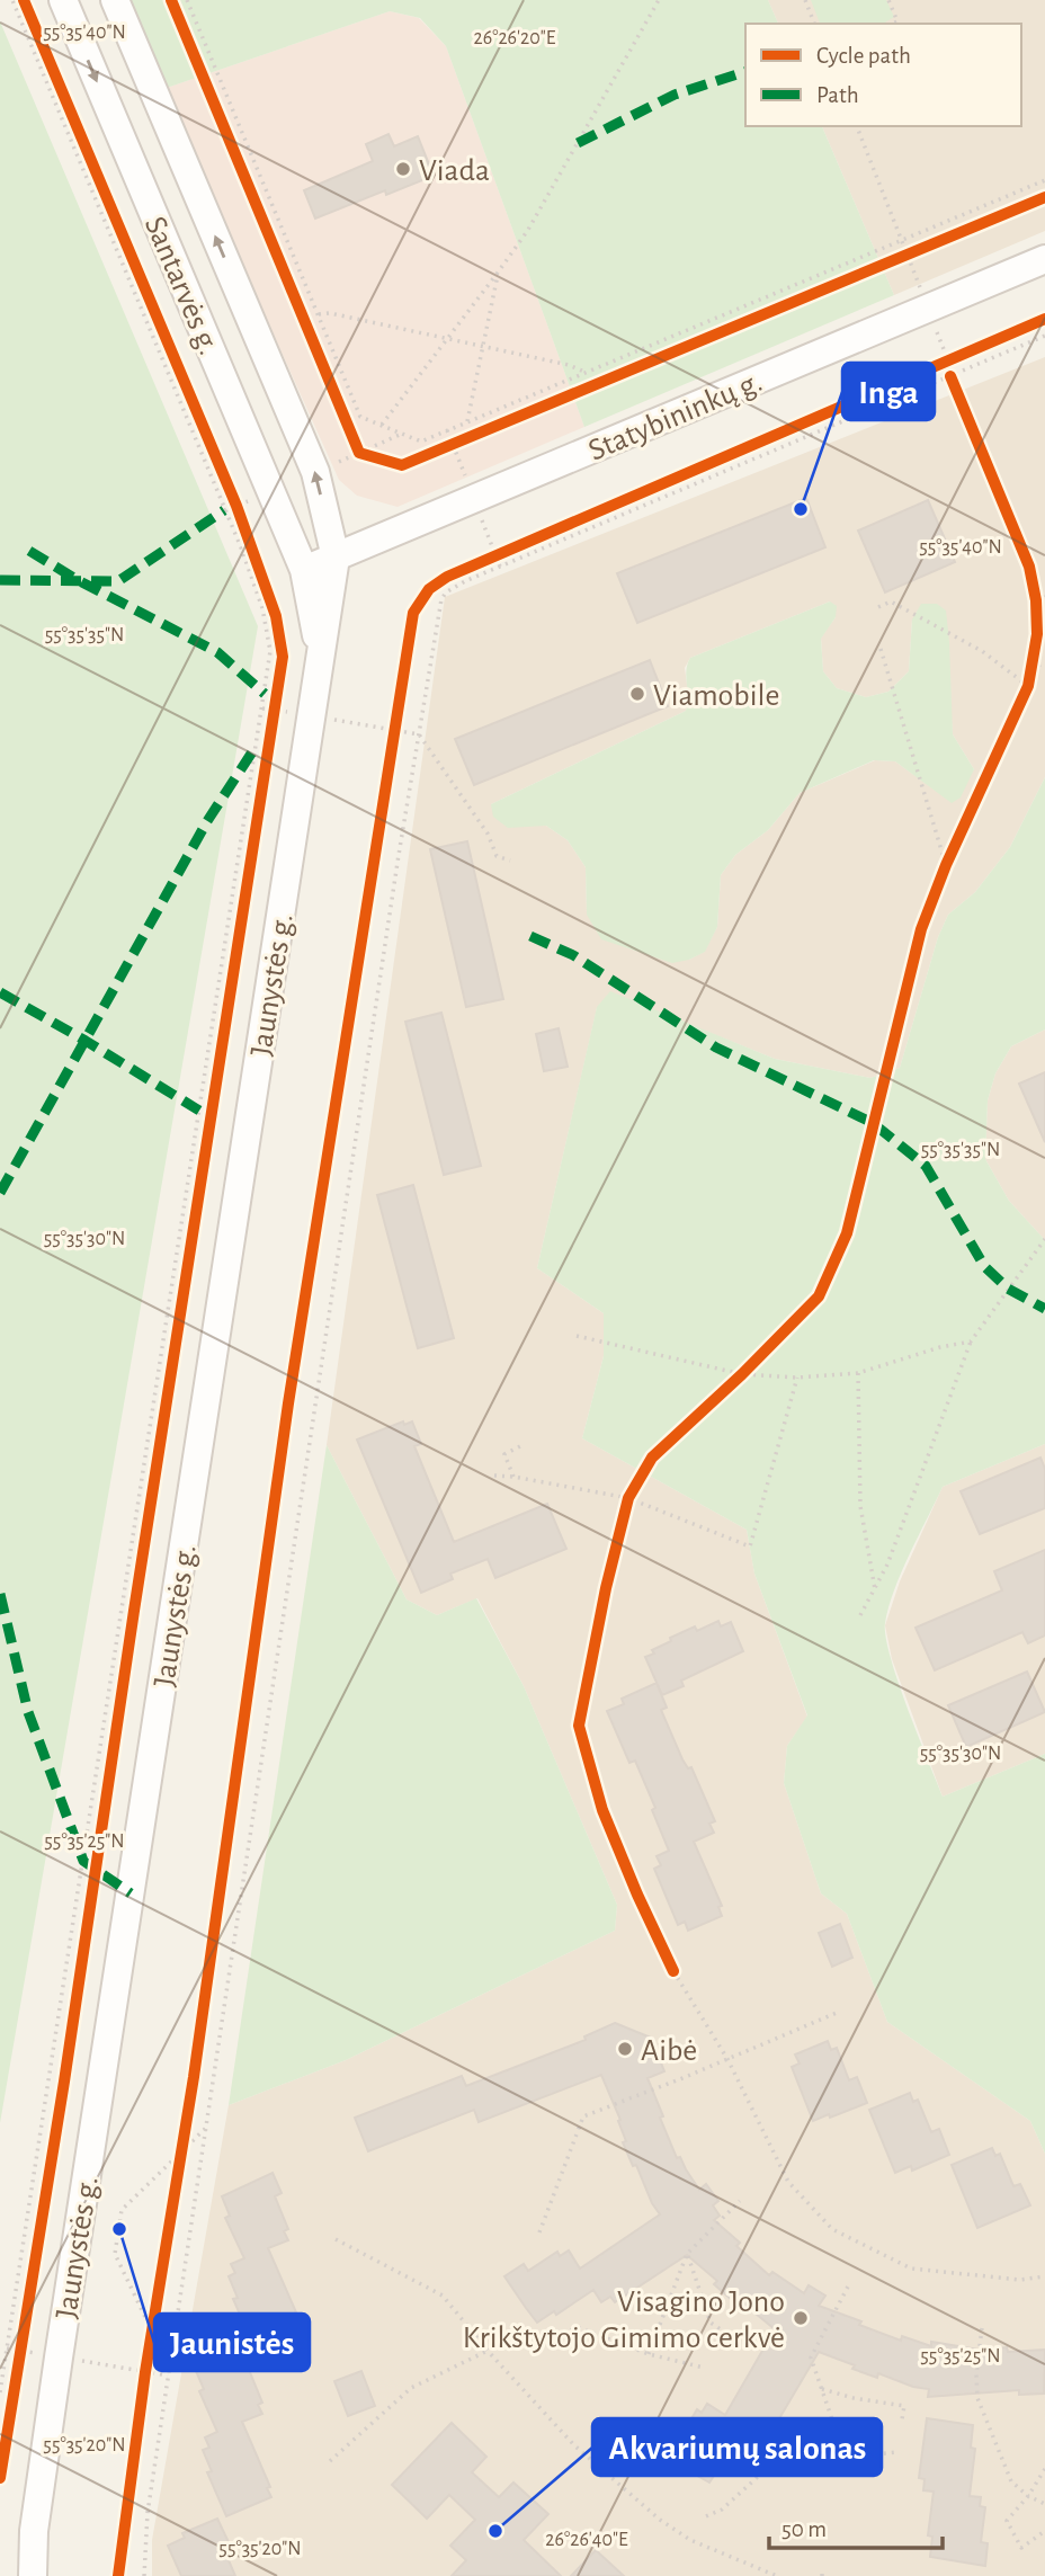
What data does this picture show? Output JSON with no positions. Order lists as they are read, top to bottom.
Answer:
{
  "streets": {
    "street": ["Santarvės g.", "Statybininkų g.", "Jaunystės g."]
  },
  "crossings": [
    ["Santarvės g.", "Statybininkų g."],
    ["Santarvės g.", "Jaunystės g."],
    ["Statybininkų g.", "Jaunystės g."]
  ],
  "places": [
    "Viada",
    "Inga",
    "Viamobile",
    "Aibė",
    "Jaunistės",
    "Visagino Jono Krikštytojo Gimimo cerkvė",
    "Akvariumų salonas"
  ],
  "legend": ["Cycle path", "Path"],
  "scale_bar": "50 m",
  "coordinates": [
    "55°35'40\"N",
    "26°26'20\"E",
    "55°35'35\"N",
    "55°35'30\"N",
    "55°35'25\"N",
    "55°35'20\"N",
    "26°26'40\"E"
  ]
}
